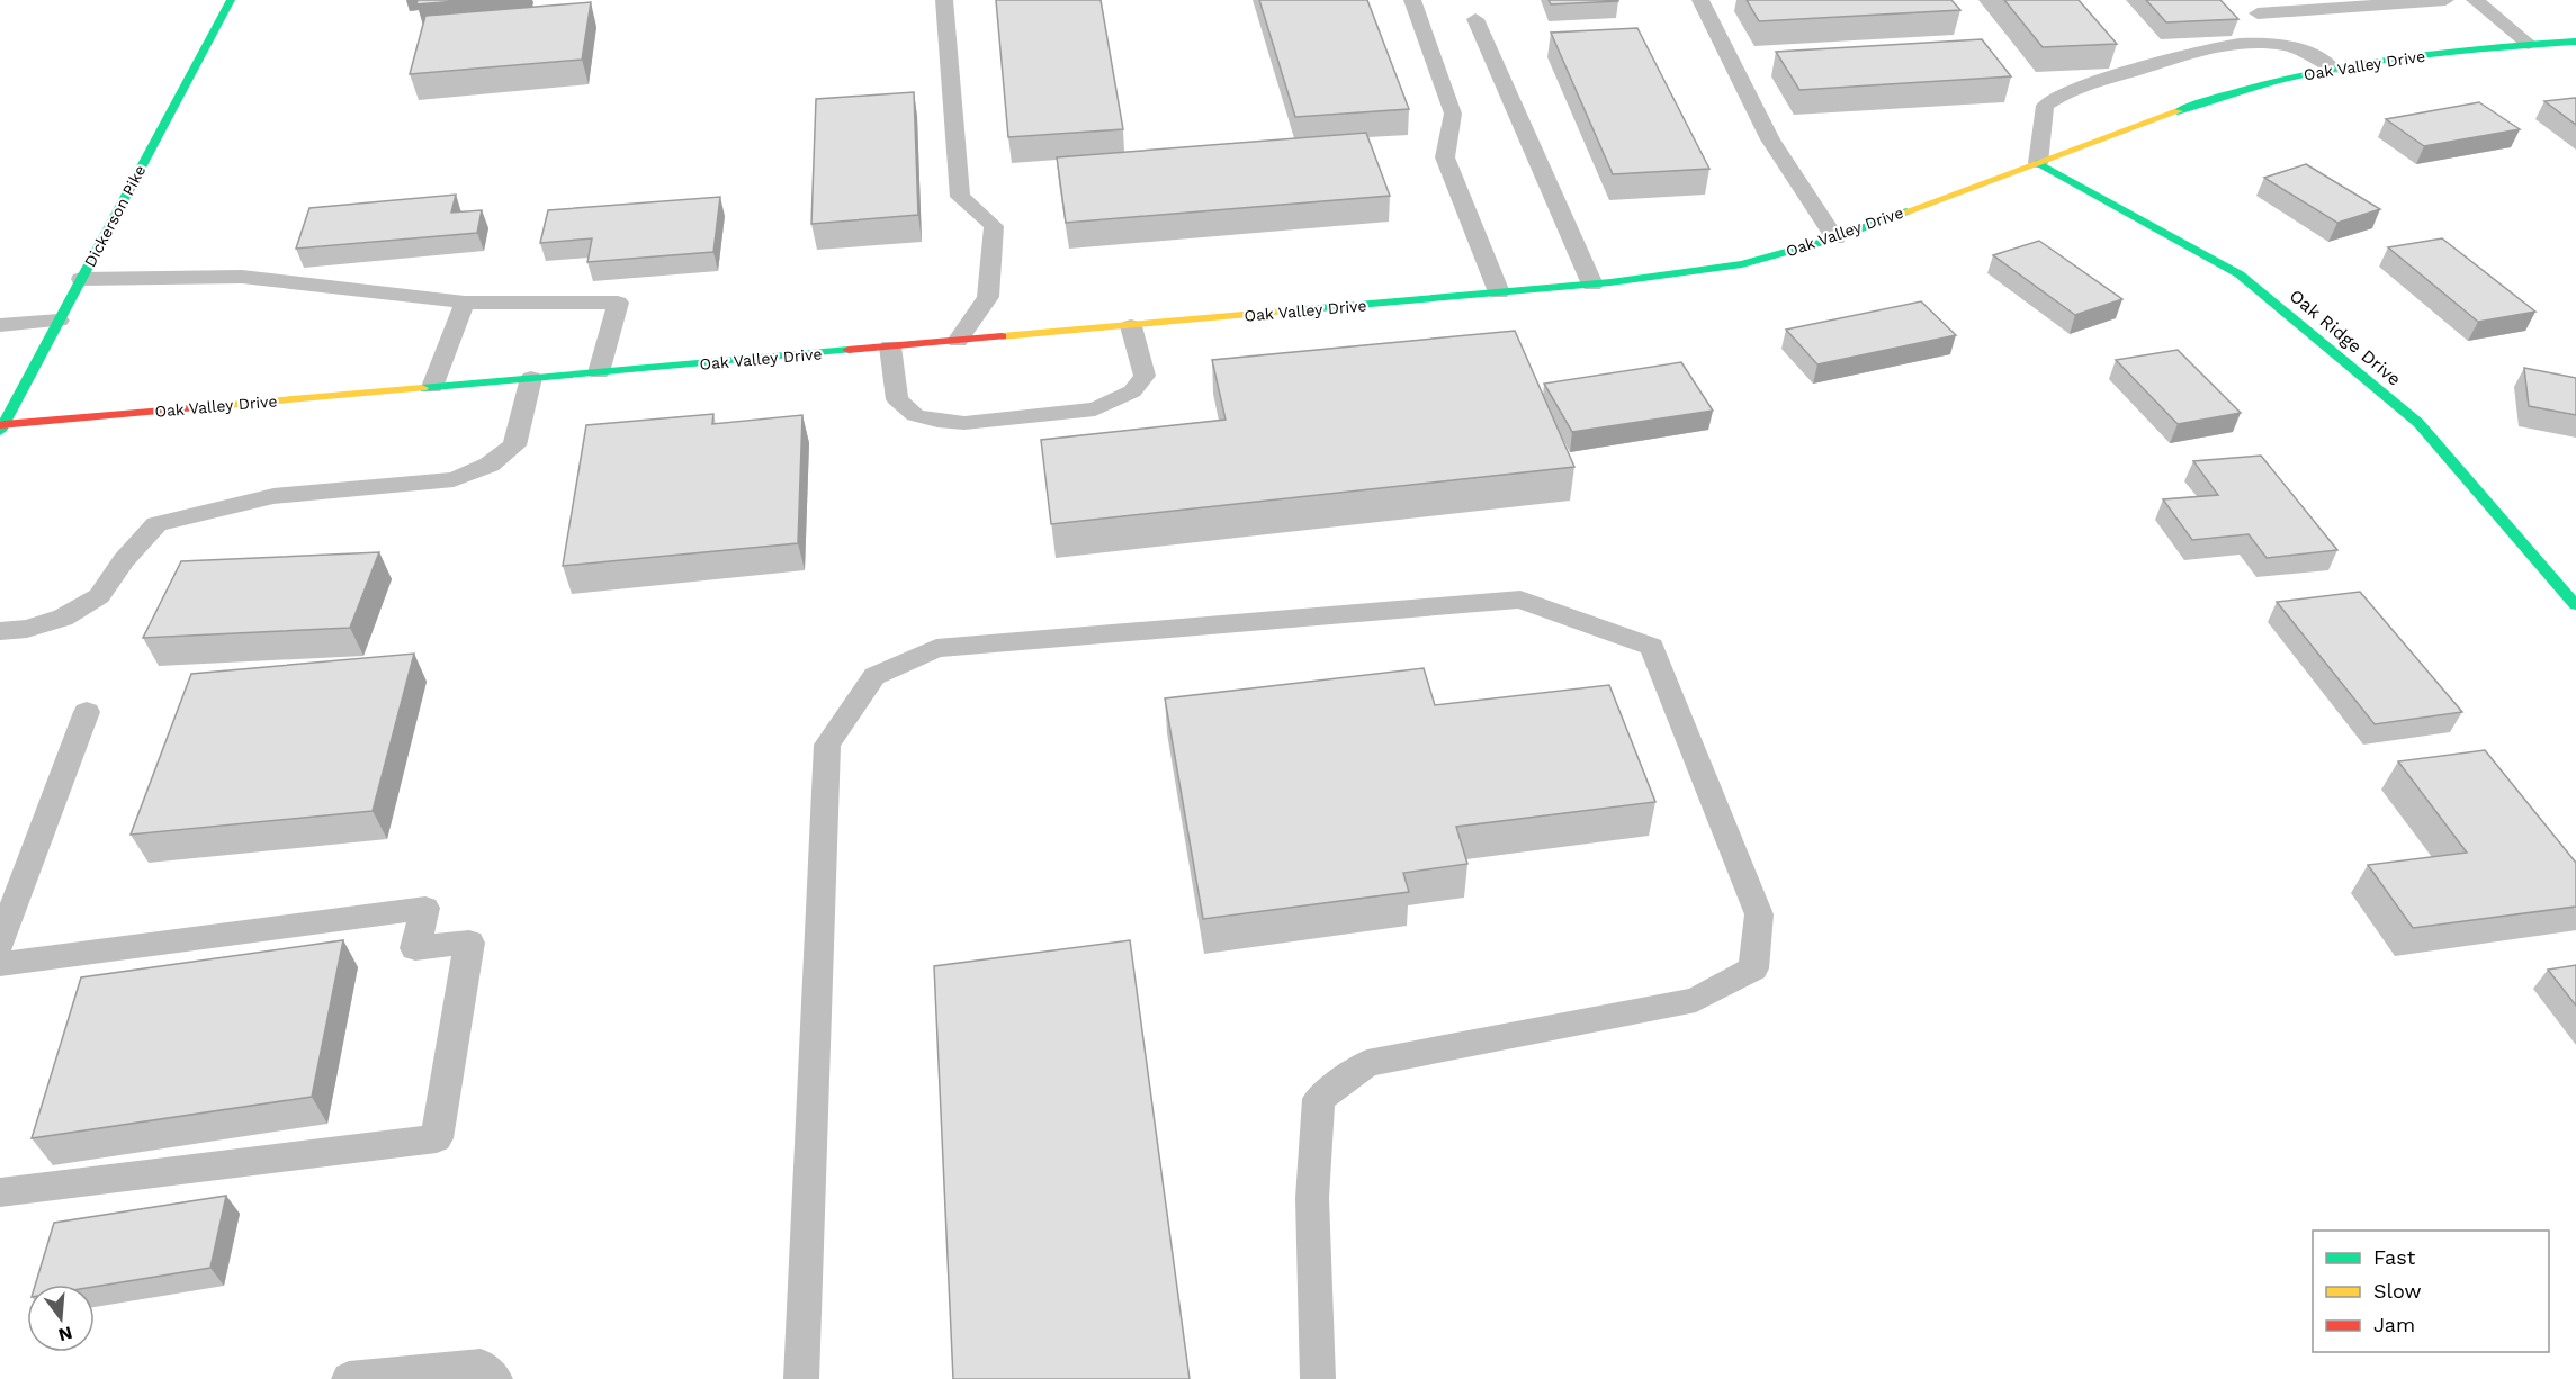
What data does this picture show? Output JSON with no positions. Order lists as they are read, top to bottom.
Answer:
{
  "streets": {
    "street": ["Oak Valley Drive", "Dickerson Pike", "Oak Ridge Drive"]
  },
  "crossings": [
    ["Oak Valley Drive", "Dickerson Pike"],
    ["Oak Valley Drive", "Oak Ridge Drive"]
  ],
  "legend": ["Fast", "Slow", "Jam"],
  "north": "bottom"
}
